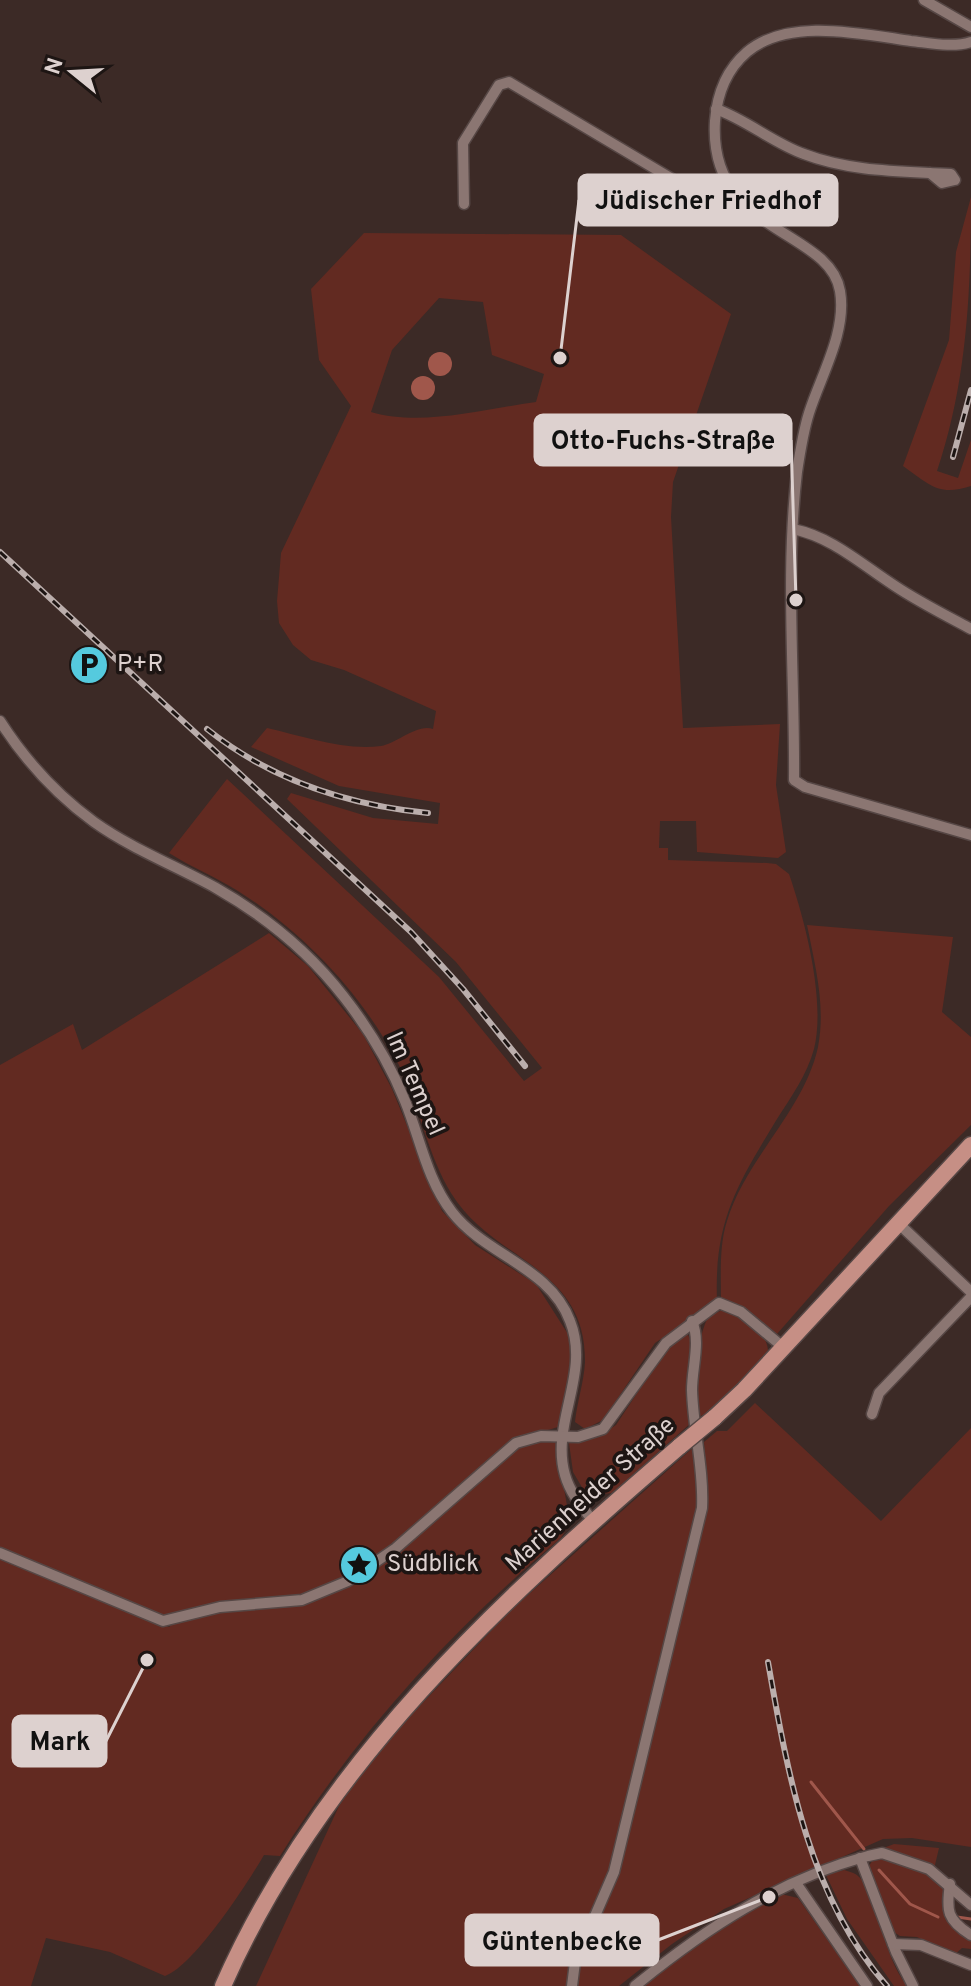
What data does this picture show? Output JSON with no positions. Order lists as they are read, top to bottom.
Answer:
{
  "streets": {
    "main road": ["Marienheider Straße"],
    "street": ["Im Tempel"]
  },
  "crossings": [
    ["Im Tempel", "Marienheider Straße"]
  ],
  "places": {
    "other": [
      "Jüdischer Friedhof",
      "Otto-Fuchs-Straße",
      "Mark",
      "Güntenbecke"
    ],
    "parking": ["P+R"],
    "place": ["Südblick"]
  },
  "north": "left"
}
